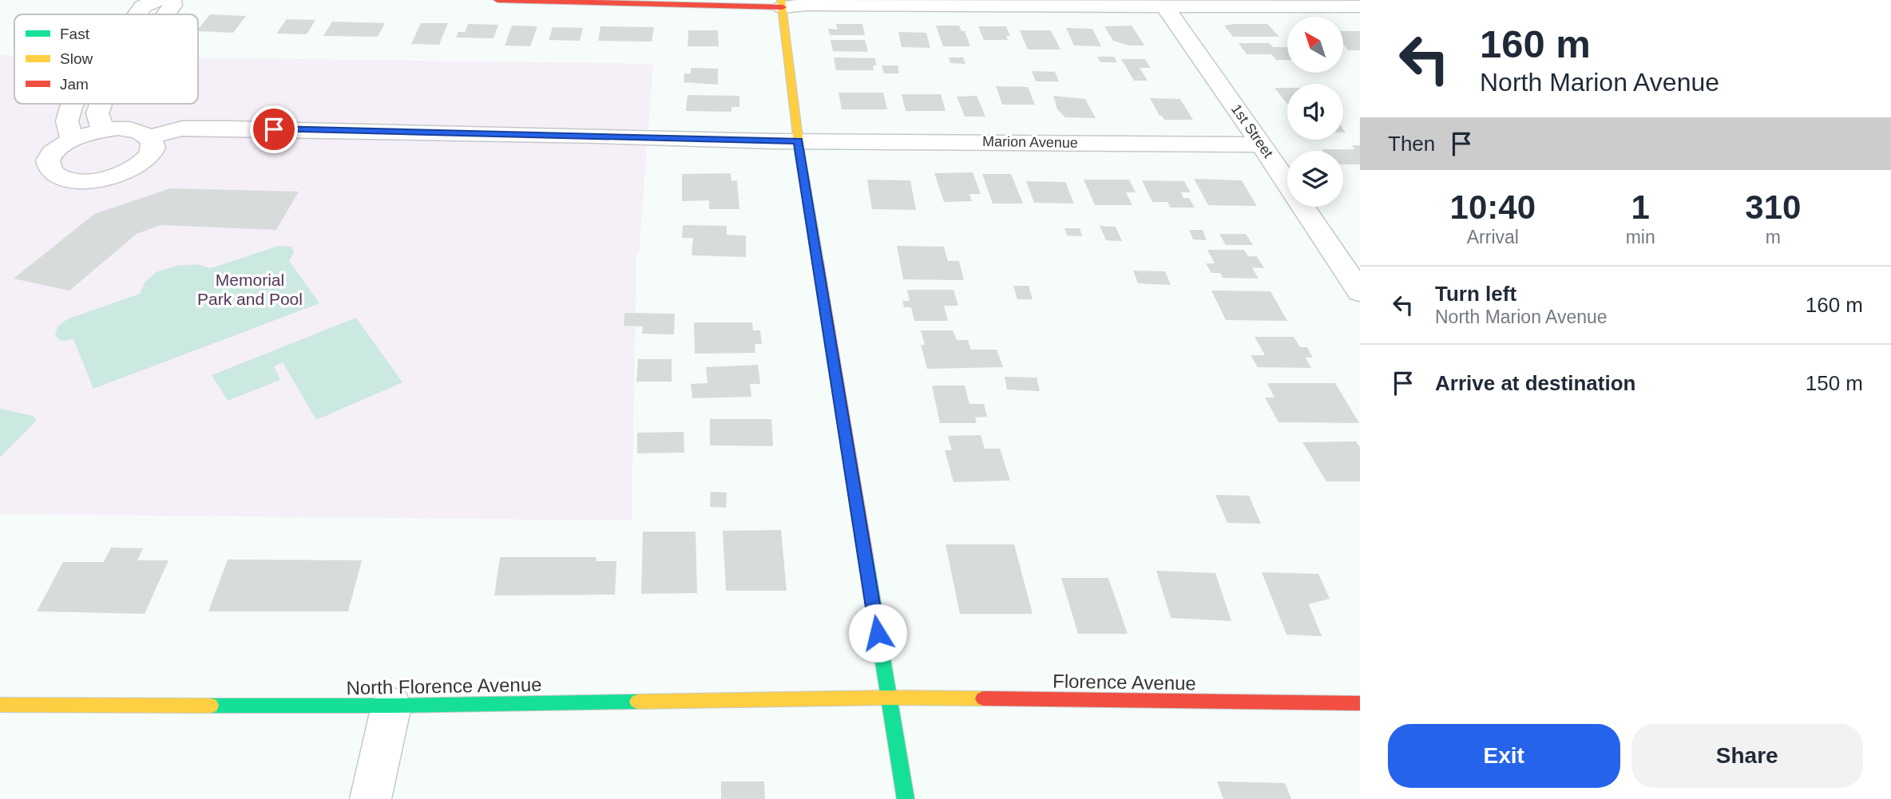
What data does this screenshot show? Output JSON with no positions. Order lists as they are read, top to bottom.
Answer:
{
  "streets": {
    "street": [
      "1st Street",
      "Marion Avenue",
      "Florence Avenue",
      "North Florence Avenue"
    ]
  },
  "crossings": [
    ["1st Street", "Marion Avenue"],
    ["Florence Avenue", "North Florence Avenue"]
  ],
  "parks": ["Memorial Park and Pool"],
  "legend": ["Fast", "Slow", "Jam"],
  "north": "top left",
  "page": {
    "turn": ["160 m", "North Marion Avenue"],
    "then": "Then",
    "eta": [
      "10:40",
      "Arrival",
      "1",
      "min",
      "310",
      "m"
    ],
    "list": [
      {
        "name": "Turn left",
        "note": "North Marion Avenue",
        "value": "160 m"
      },
      {
        "name": "Arrive at destination",
        "value": "150 m"
      }
    ],
    "buttons": ["Exit", "Share"]
  }
}
